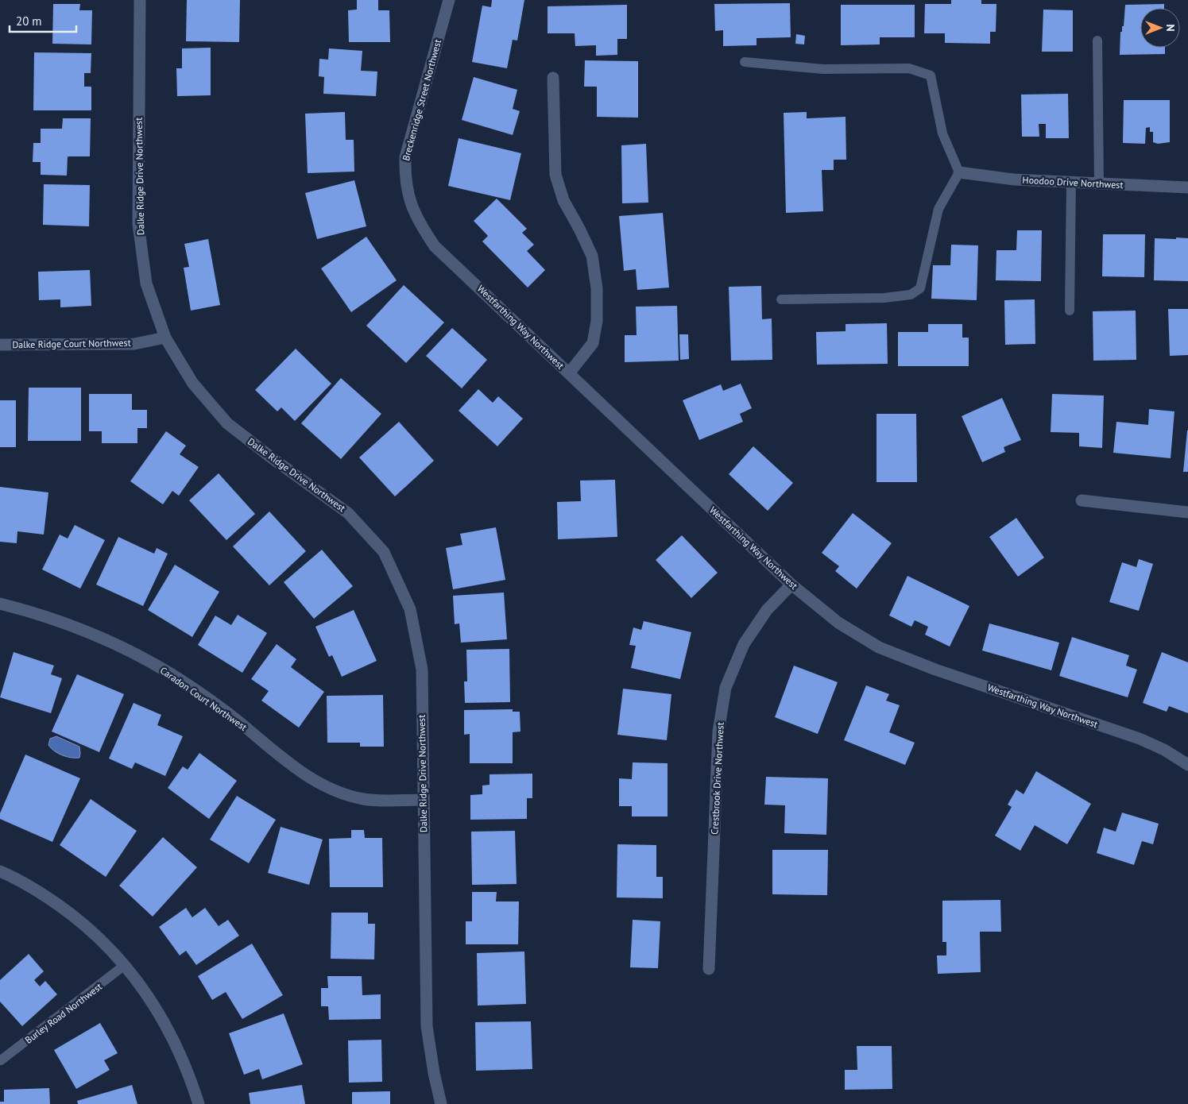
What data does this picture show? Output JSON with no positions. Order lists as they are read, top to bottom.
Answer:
{
  "streets": {
    "street": [
      "Breckenridge Street Northwest",
      "Dalke Ridge Drive Northwest",
      "Hoodoo Drive Northwest",
      "Westfarthing Way Northwest",
      "Dalke Ridge Court Northwest",
      "Caradon Court Northwest",
      "Crestbrook Drive Northwest"
    ],
    "lane": ["Burley Road Northwest"]
  },
  "crossings": [
    ["Breckenridge Street Northwest", "Westfarthing Way Northwest"],
    ["Dalke Ridge Drive Northwest", "Dalke Ridge Court Northwest"],
    ["Dalke Ridge Drive Northwest", "Caradon Court Northwest"],
    ["Westfarthing Way Northwest", "Crestbrook Drive Northwest"]
  ],
  "scale_bar": "20 m",
  "north": "right"
}
